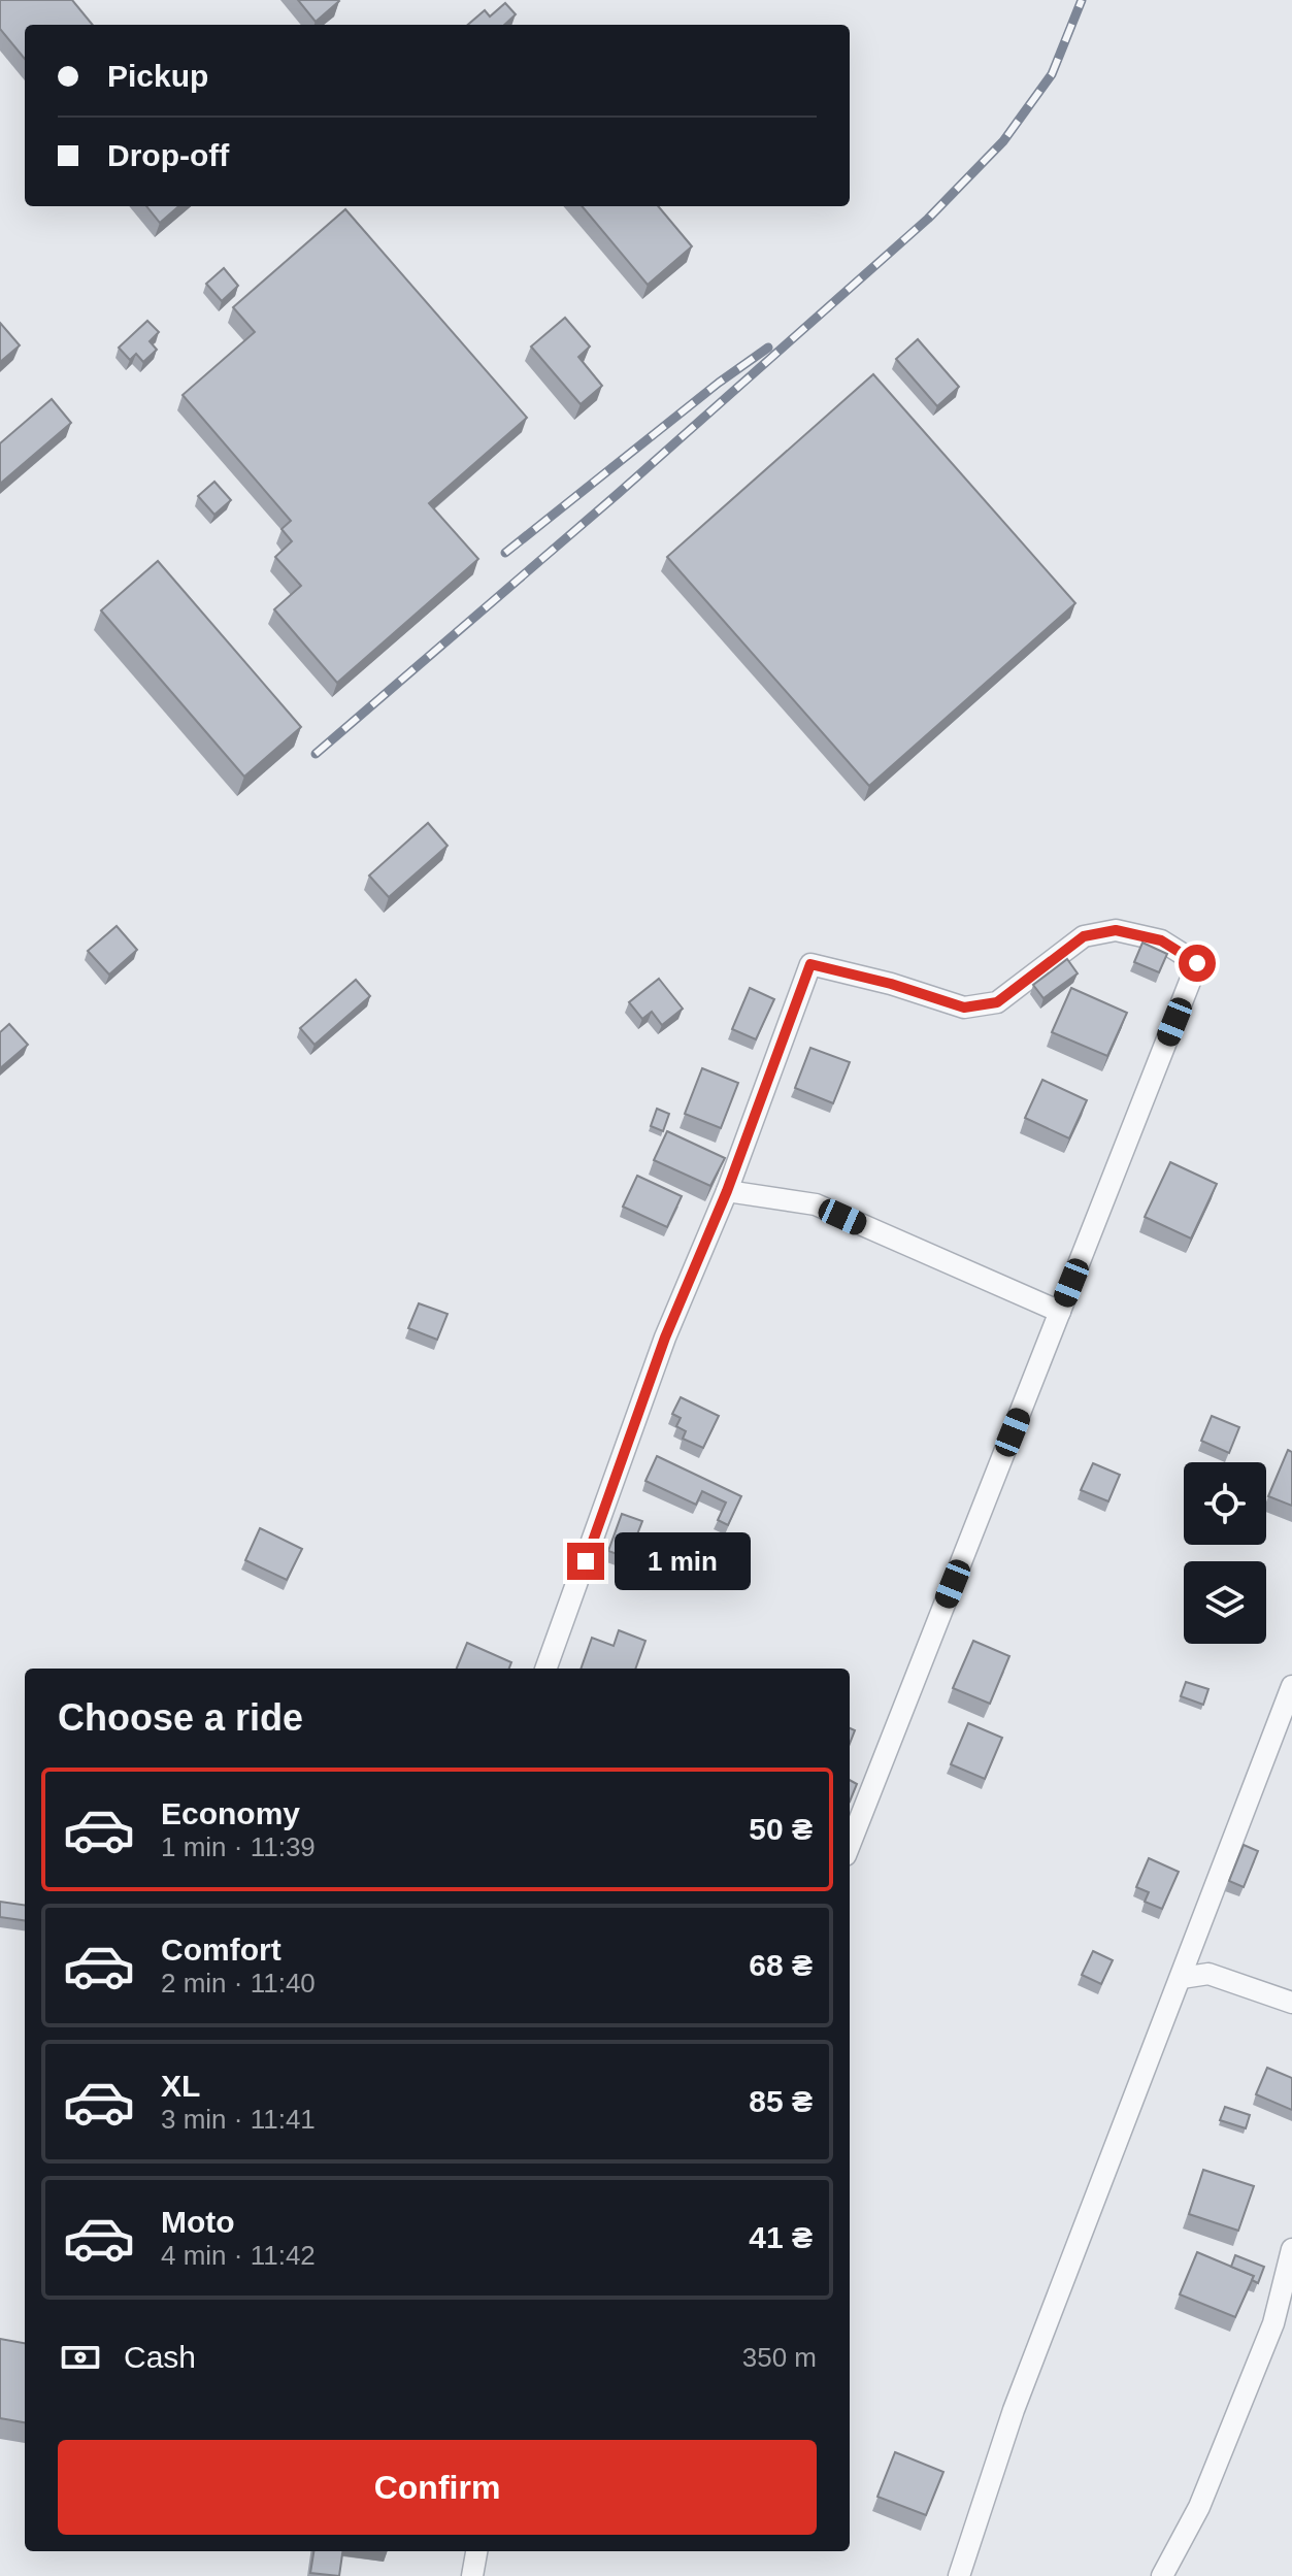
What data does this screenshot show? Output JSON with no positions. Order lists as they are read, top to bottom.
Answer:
{
  "page": {
    "banner": ["Pickup", "Drop-off"],
    "bubble": "1 min",
    "heading": "Choose a ride",
    "list": [
      {
        "name": "Economy",
        "note": "1 min · 11:39",
        "value": "50 ₴"
      },
      {
        "name": "Comfort",
        "note": "2 min · 11:40",
        "value": "68 ₴"
      },
      {
        "name": "XL",
        "note": "3 min · 11:41",
        "value": "85 ₴"
      },
      {
        "name": "Moto",
        "note": "4 min · 11:42",
        "value": "41 ₴"
      }
    ],
    "pay": ["Cash", "350 m"],
    "buttons": "Confirm"
  }
}
